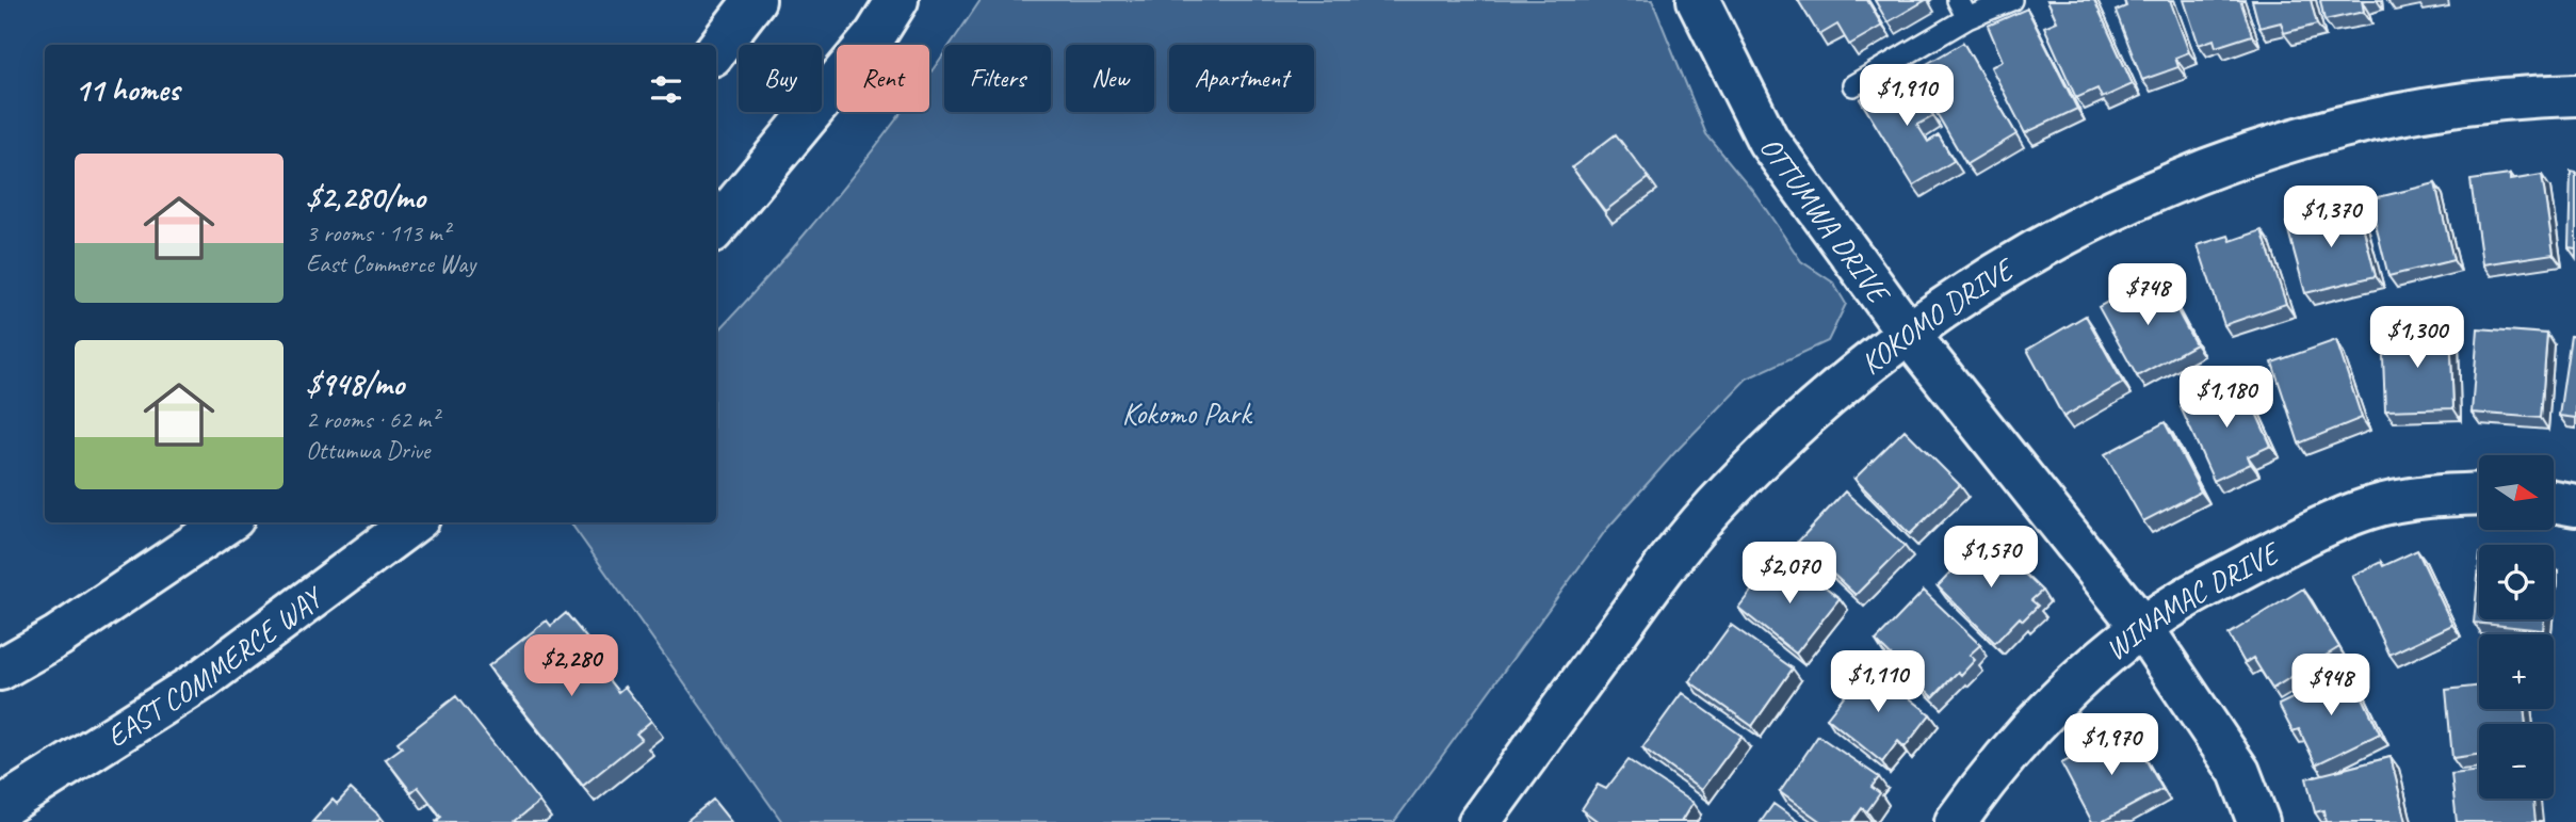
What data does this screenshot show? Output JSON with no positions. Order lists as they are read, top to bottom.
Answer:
{
  "streets": {
    "street": [
      "OTTUMWA DRIVE",
      "KOKOMO DRIVE",
      "WINAMAC DRIVE",
      "EAST COMMERCE WAY"
    ]
  },
  "crossings": [
    ["OTTUMWA DRIVE", "KOKOMO DRIVE"],
    ["OTTUMWA DRIVE", "WINAMAC DRIVE"]
  ],
  "parks": ["Kokomo Park"],
  "north": "right",
  "page": {
    "chip": [
      "Buy",
      "Rent",
      "Filters",
      "New",
      "Apartment"
    ],
    "heading": "11 homes",
    "price": [
      "$1,910",
      "$1,370",
      "$748",
      "$1,300",
      "$1,180",
      "$1,570",
      "$2,070",
      "$2,280",
      "$1,110",
      "$948",
      "$1,970"
    ],
    "list": [
      {
        "name": "$2,280/mo",
        "note": "3 rooms · 113 m² · East Commerce Way"
      },
      {
        "name": "$948/mo",
        "note": "2 rooms · 62 m² · Ottumwa Drive"
      }
    ],
    "map_buttons": ["+", "−"]
  }
}
